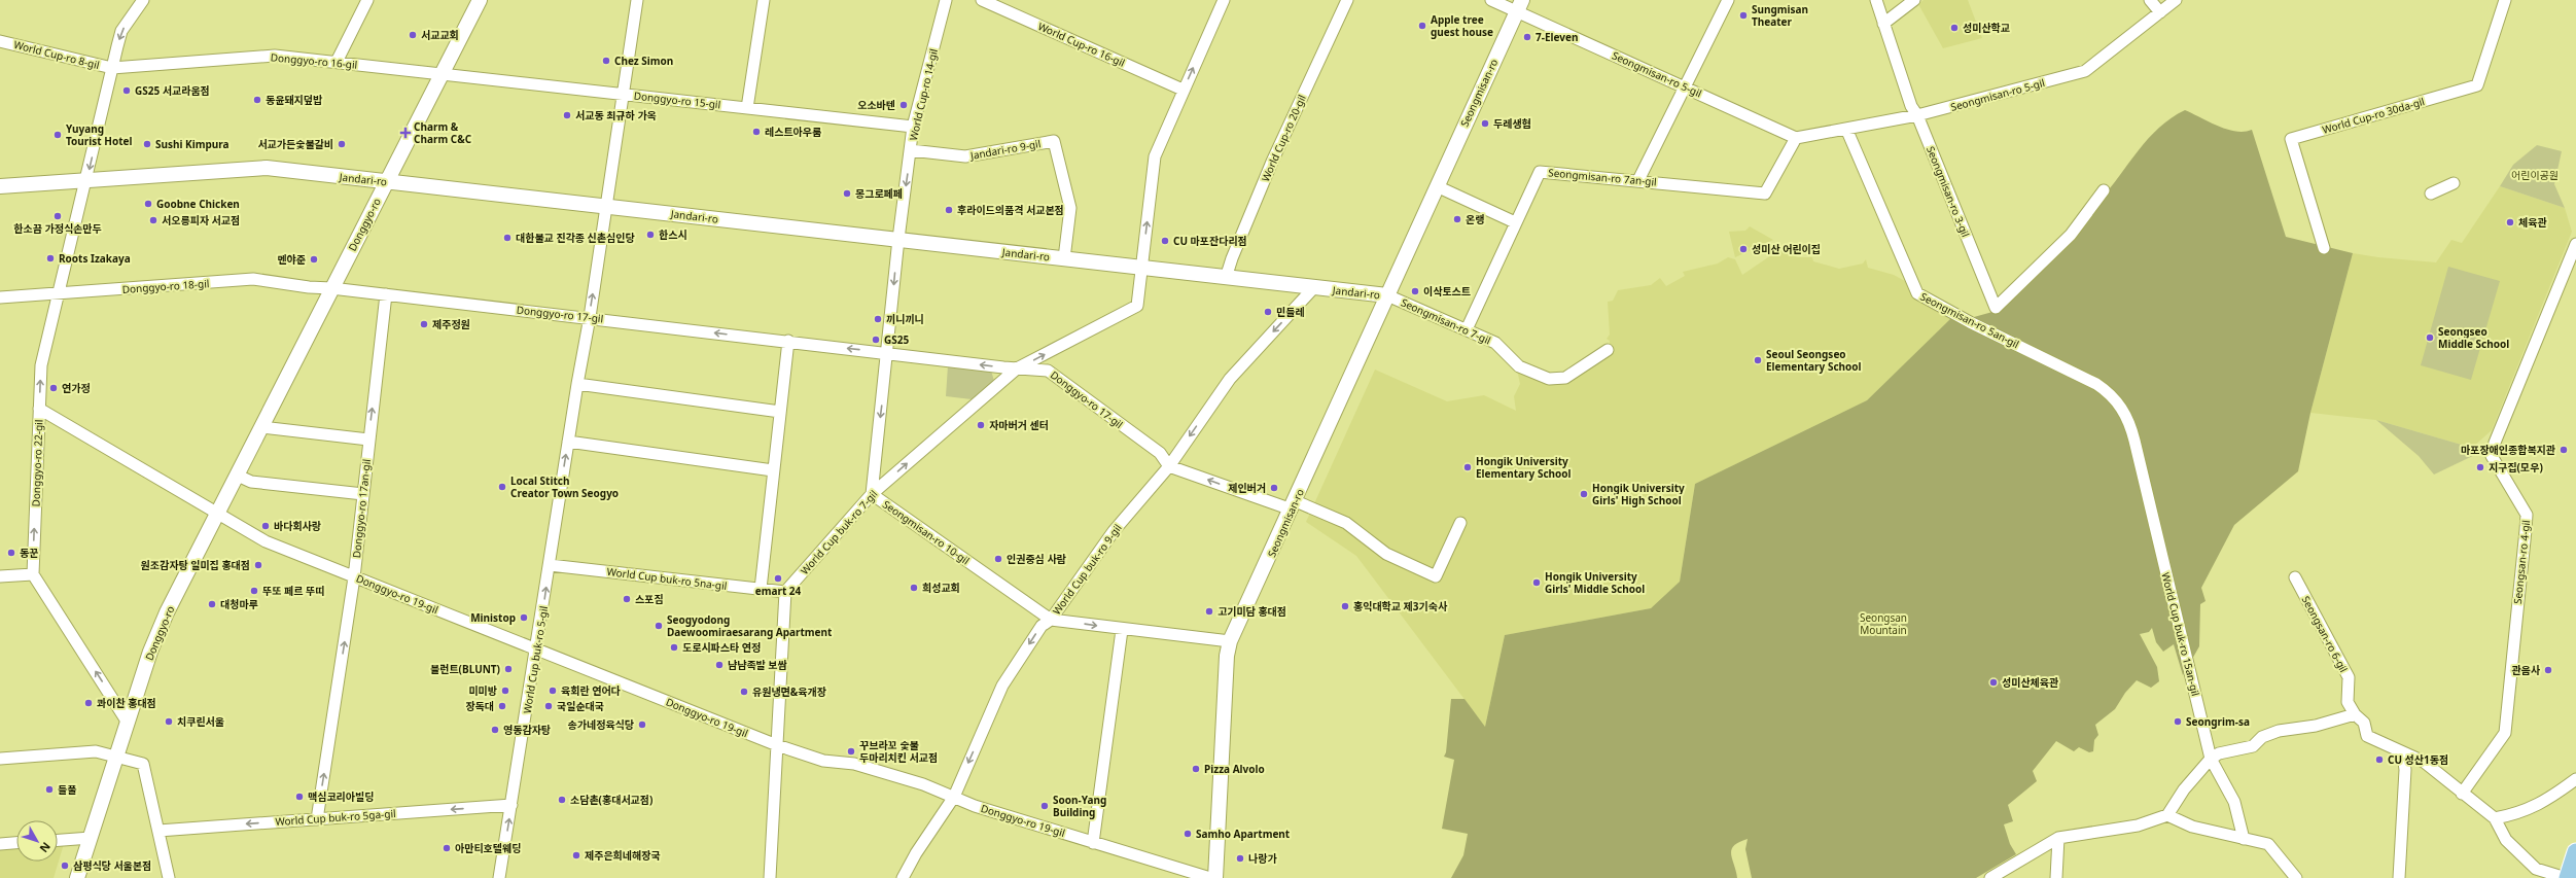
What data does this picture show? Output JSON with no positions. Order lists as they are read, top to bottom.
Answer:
{
  "streets": {
    "street": [
      "World Cup-ro 16-gil",
      "World Cup-ro 8-gil",
      "Donggyo-ro 16-gil",
      "Seongmisan-ro 5-gil",
      "Seongmisan-ro",
      "World Cup-ro 14-gil",
      "Donggyo-ro 15-gil",
      "World Cup-ro 30da-gil",
      "World Cup-ro 20-gil",
      "Jandari-ro 9-gil",
      "Seongmisan-ro 7an-gil",
      "Jandari-ro",
      "Seongmisan-ro 3-gil",
      "Donggyo-ro",
      "Donggyo-ro 18-gil",
      "Donggyo-ro 17-gil",
      "Seongmisan-ro 5an-gil",
      "Seongmisan-ro 7-gil",
      "Donggyo-ro 22-gil",
      "Donggyo-ro 17an-gil",
      "World Cup buk-ro 7-gil",
      "Seongmisan-ro 10-gil",
      "Seongsan-ro 4-gil",
      "World Cup buk-ro 9-gil",
      "World Cup buk-ro 5na-gil",
      "Donggyo-ro 19-gil",
      "World Cup buk-ro 15an-gil",
      "Seongsan-ro 6-gil",
      "World Cup buk-ro 5-gil",
      "World Cup buk-ro 5ga-gil"
    ]
  },
  "crossings": [
    ["World Cup-ro 8-gil", "Donggyo-ro 16-gil"],
    ["World Cup-ro 8-gil", "Jandari-ro"],
    ["World Cup-ro 8-gil", "Donggyo-ro 22-gil"],
    ["Donggyo-ro 16-gil", "Donggyo-ro 15-gil"],
    ["Donggyo-ro 16-gil", "Donggyo-ro"],
    ["Seongmisan-ro 5-gil", "Seongmisan-ro"],
    ["Seongmisan-ro 5-gil", "Seongmisan-ro 7an-gil"],
    ["Seongmisan-ro 5-gil", "Seongmisan-ro 3-gil"],
    ["Seongmisan-ro 5-gil", "Seongmisan-ro 5an-gil"],
    ["Seongmisan-ro", "Jandari-ro"],
    ["Seongmisan-ro", "Seongmisan-ro 7-gil"],
    ["Seongmisan-ro", "Seongmisan-ro 10-gil"],
    ["World Cup-ro 14-gil", "Donggyo-ro 15-gil"],
    ["World Cup-ro 14-gil", "Jandari-ro 9-gil"],
    ["World Cup-ro 14-gil", "Jandari-ro"],
    ["World Cup-ro 14-gil", "Seongmisan-ro 10-gil"],
    ["Donggyo-ro 15-gil", "Donggyo-ro"],
    ["Donggyo-ro 15-gil", "World Cup buk-ro 5-gil"],
    ["World Cup-ro 20-gil", "Jandari-ro"],
    ["Jandari-ro 9-gil", "Jandari-ro"],
    ["Seongmisan-ro 7an-gil", "Seongmisan-ro 7-gil"],
    ["Jandari-ro", "Donggyo-ro"],
    ["Jandari-ro", "Seongmisan-ro 7-gil"],
    ["Jandari-ro", "Donggyo-ro 22-gil"],
    ["Jandari-ro", "World Cup buk-ro 7-gil"],
    ["Jandari-ro", "Seongmisan-ro 10-gil"],
    ["Jandari-ro", "World Cup buk-ro 9-gil"],
    ["Jandari-ro", "World Cup buk-ro 5-gil"],
    ["Donggyo-ro", "Donggyo-ro 18-gil"],
    ["Donggyo-ro", "Donggyo-ro 17-gil"],
    ["Donggyo-ro", "Donggyo-ro 19-gil"],
    ["Donggyo-ro 18-gil", "Donggyo-ro 17-gil"],
    ["Donggyo-ro 18-gil", "Donggyo-ro 22-gil"],
    ["Donggyo-ro 17-gil", "Donggyo-ro 17an-gil"],
    ["Donggyo-ro 17-gil", "World Cup buk-ro 7-gil"],
    ["Donggyo-ro 17-gil", "Seongmisan-ro 10-gil"],
    ["Donggyo-ro 17-gil", "World Cup buk-ro 9-gil"],
    ["Donggyo-ro 17-gil", "World Cup buk-ro 5-gil"],
    ["Seongmisan-ro 5an-gil", "World Cup buk-ro 15an-gil"],
    ["Donggyo-ro 17an-gil", "Donggyo-ro 19-gil"],
    ["Donggyo-ro 17an-gil", "World Cup buk-ro 5ga-gil"],
    ["World Cup buk-ro 7-gil", "Seongmisan-ro 10-gil"],
    ["World Cup buk-ro 7-gil", "World Cup buk-ro 5na-gil"],
    ["Seongmisan-ro 10-gil", "World Cup buk-ro 9-gil"],
    ["Seongsan-ro 4-gil", "Seongsan-ro 6-gil"],
    ["World Cup buk-ro 9-gil", "Donggyo-ro 19-gil"],
    ["World Cup buk-ro 5na-gil", "World Cup buk-ro 5-gil"],
    ["Donggyo-ro 19-gil", "World Cup buk-ro 5-gil"],
    ["World Cup buk-ro 5-gil", "World Cup buk-ro 5ga-gil"]
  ],
  "one_way": [
    "World Cup-ro 8-gil",
    "World Cup-ro 14-gil",
    "Donggyo-ro 22-gil",
    "Donggyo-ro 17an-gil",
    "World Cup buk-ro 7-gil",
    "World Cup buk-ro 9-gil",
    "World Cup buk-ro 5-gil",
    "World Cup buk-ro 5ga-gil"
  ],
  "parks": ["어린이공원", "Seongsan Mountain"],
  "places": {
    "other": [
      "Sungmisan Theater",
      "Apple tree guest house",
      "성미산학교",
      "서교교회",
      "7-Eleven",
      "Chez Simon",
      "GS25 서교라움점",
      "동윤돼지덮밥",
      "오소바텐",
      "서교동 최규하 가옥",
      "두레생협",
      "레스트아우룸",
      "Yuyang Tourist Hotel",
      "Sushi Kimpura",
      "서교가든숯불갈비",
      "몽그로페페",
      "Goobne Chicken",
      "후라이드의품격 서교본점",
      "한소끔 가정식손만두",
      "온랭",
      "서오릉피자 서교점",
      "체육관",
      "한스시",
      "대한불교 진각종 신촌심인당",
      "CU 마포잔다리점",
      "성미산 어린이집",
      "Roots Izakaya",
      "멘야준",
      "이삭토스트",
      "민들레",
      "끼니끼니",
      "제주정원",
      "Seongseo Middle School",
      "GS25",
      "Seoul Seongseo Elementary School",
      "연가정",
      "자마버거 센터",
      "마포장애인종합복지관",
      "Hongik University Elementary School",
      "지구집(모우)",
      "Local Stitch Creator Town Seogyo",
      "제인버거",
      "Hongik University Girls' High School",
      "바다회사랑",
      "동꾼",
      "인권중심 사람",
      "원조감자탕 일미집 홍대점",
      "emart 24",
      "Hongik University Girls' Middle School",
      "희성교회",
      "뚜또 페르 뚜띠",
      "스포짐",
      "대청마루",
      "홍익대학교 제3기숙사",
      "고기미담 홍대점",
      "Ministop",
      "Seogyodong Daewoomiraesarang Apartment",
      "도로시파스타 연정",
      "냠냠족발 보쌈",
      "블런트(BLUNT)",
      "관음사",
      "성미산체육관",
      "미미방",
      "육회란 연어다",
      "유원냉면&육개장",
      "콰이찬 홍대점",
      "장독대",
      "국일순대국",
      "치쿠린서울",
      "Seongrim-sa",
      "송가네정육식당",
      "영동감자탕",
      "꾸브라꼬 숯불 두마리치킨 서교점",
      "CU 성산1동점",
      "Pizza Alvolo",
      "들풀",
      "맥심코리아빌딩",
      "소담촌(홍대서교점)",
      "Soon-Yang Building",
      "Samho Apartment",
      "아만티호텔웨딩",
      "제주은희네해장국",
      "나랑가",
      "삼평식당 서울본점"
    ],
    "health": ["Charm & Charm C&C"]
  },
  "north": "bottom right"
}
